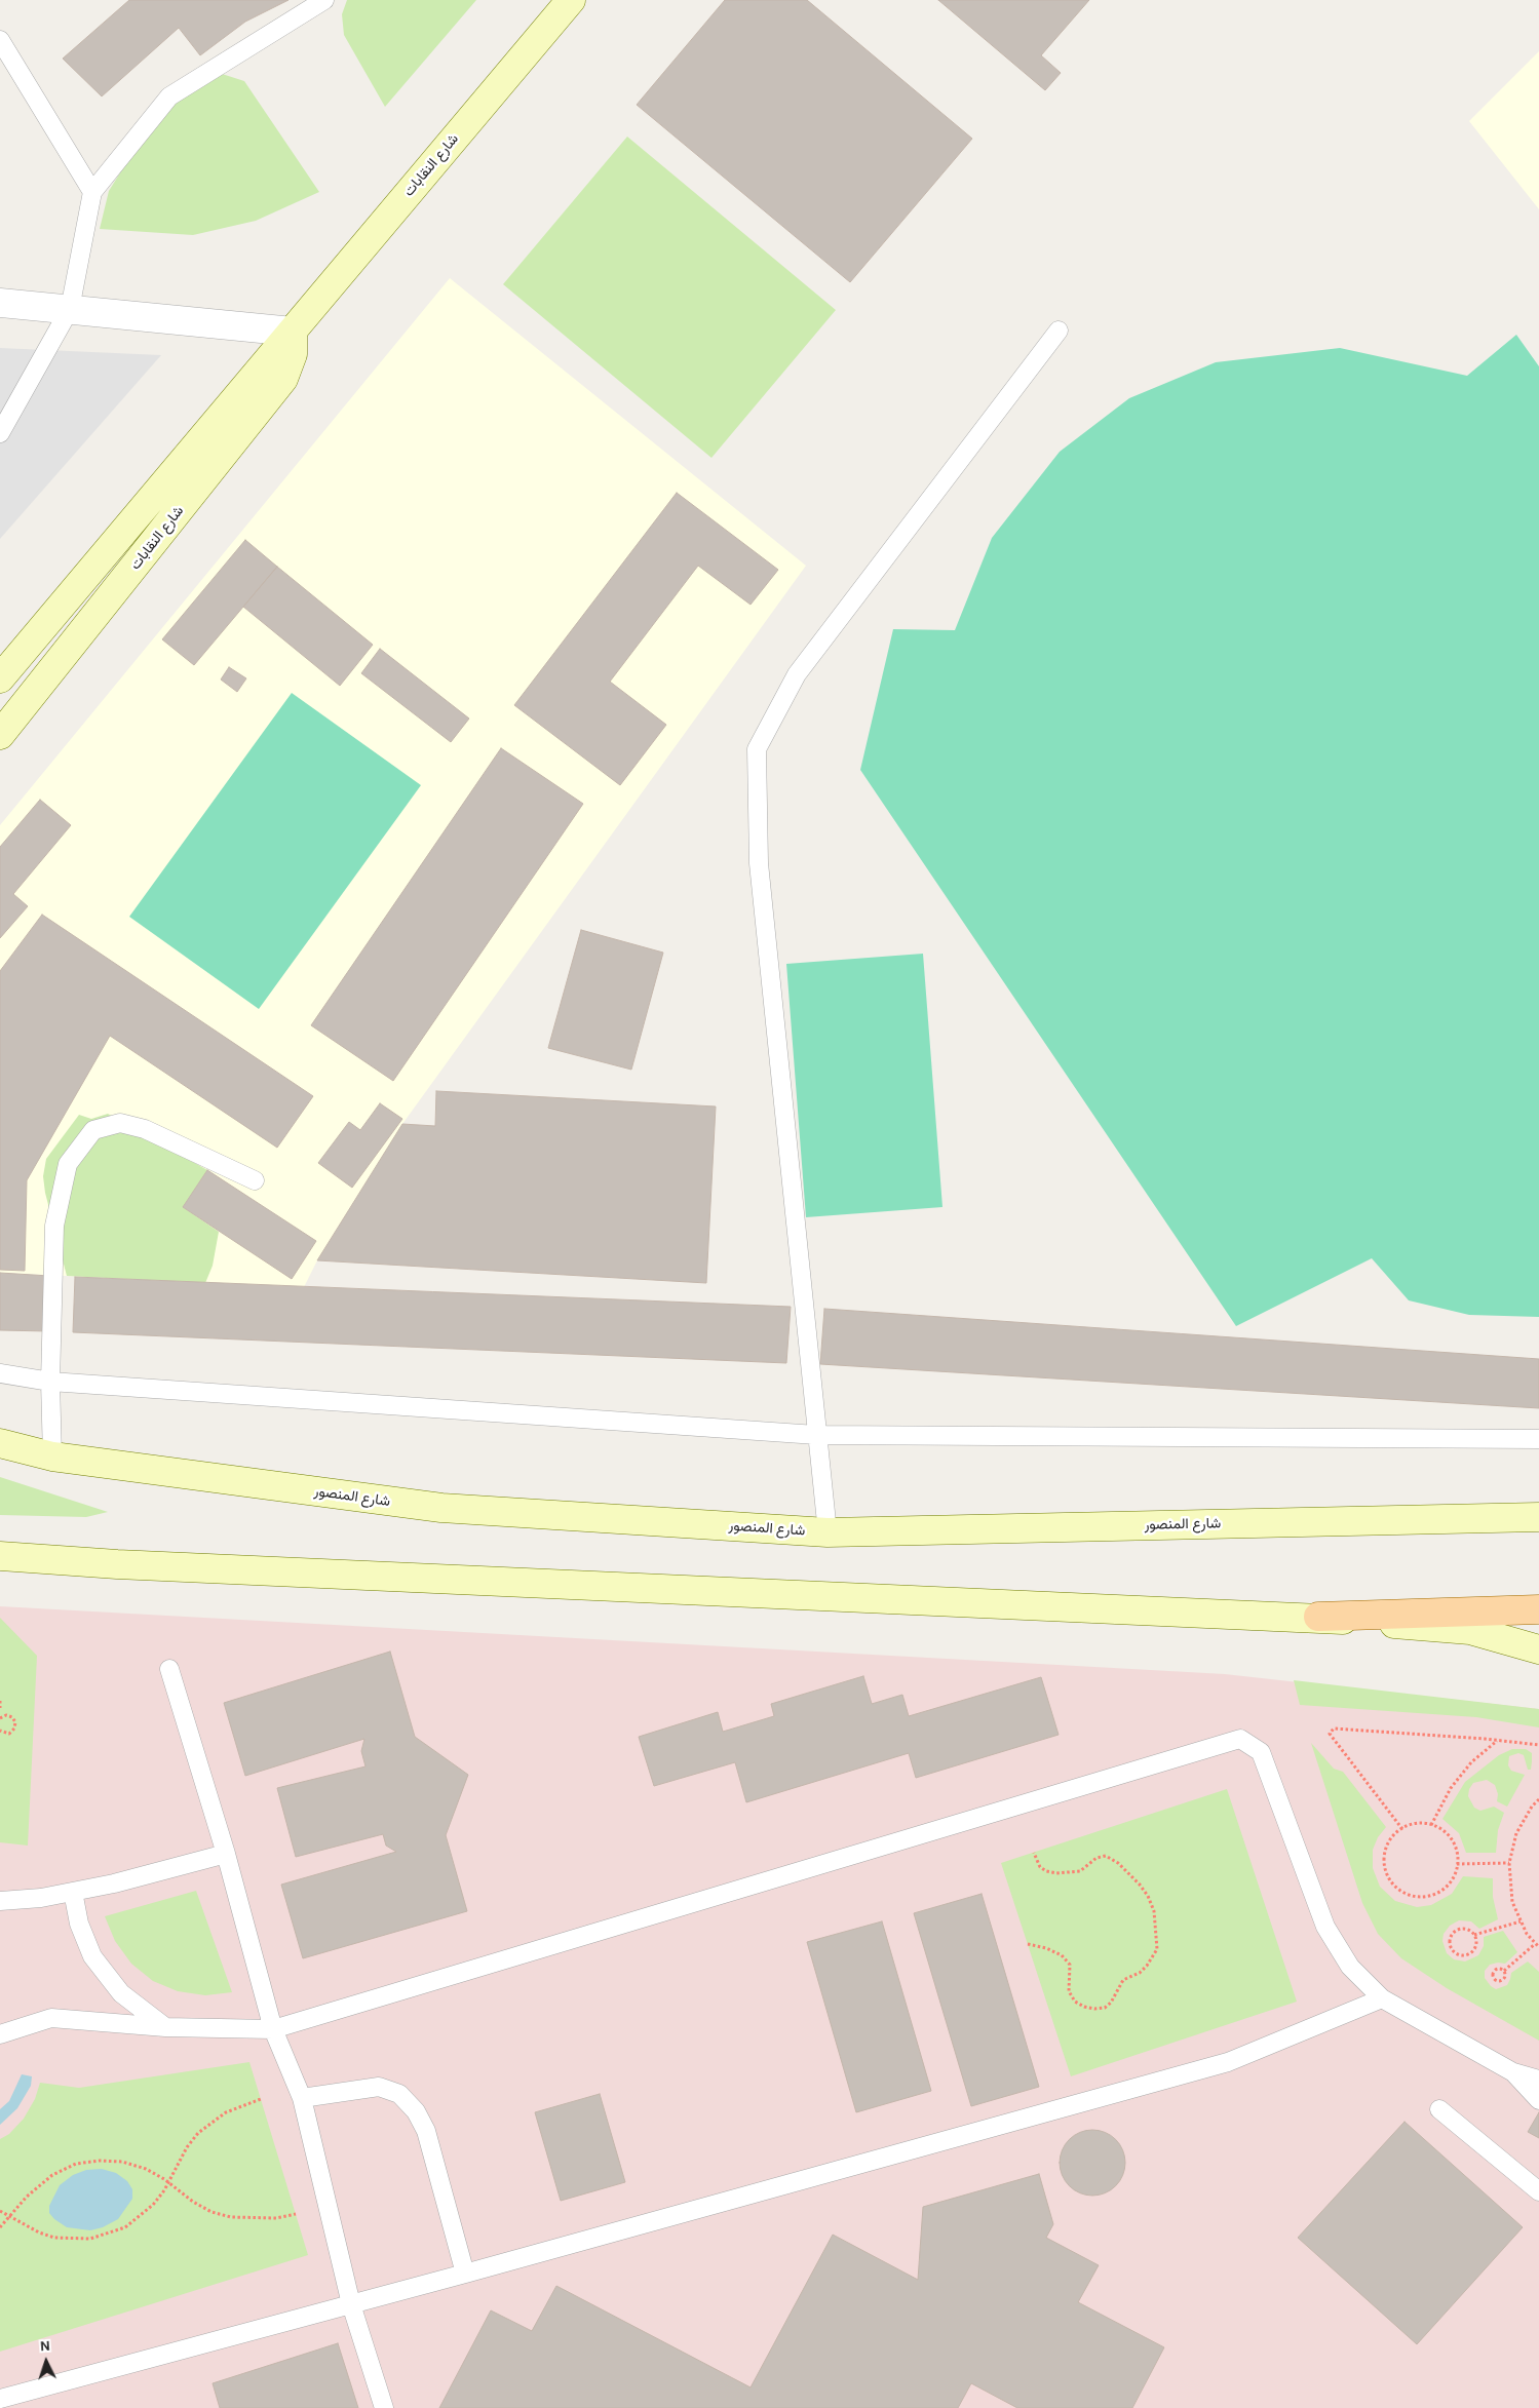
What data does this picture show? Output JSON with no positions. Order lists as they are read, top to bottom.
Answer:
{
  "streets": {
    "main road": ["شارع النقابات", "شارع المنصور"]
  },
  "north": "top"
}
